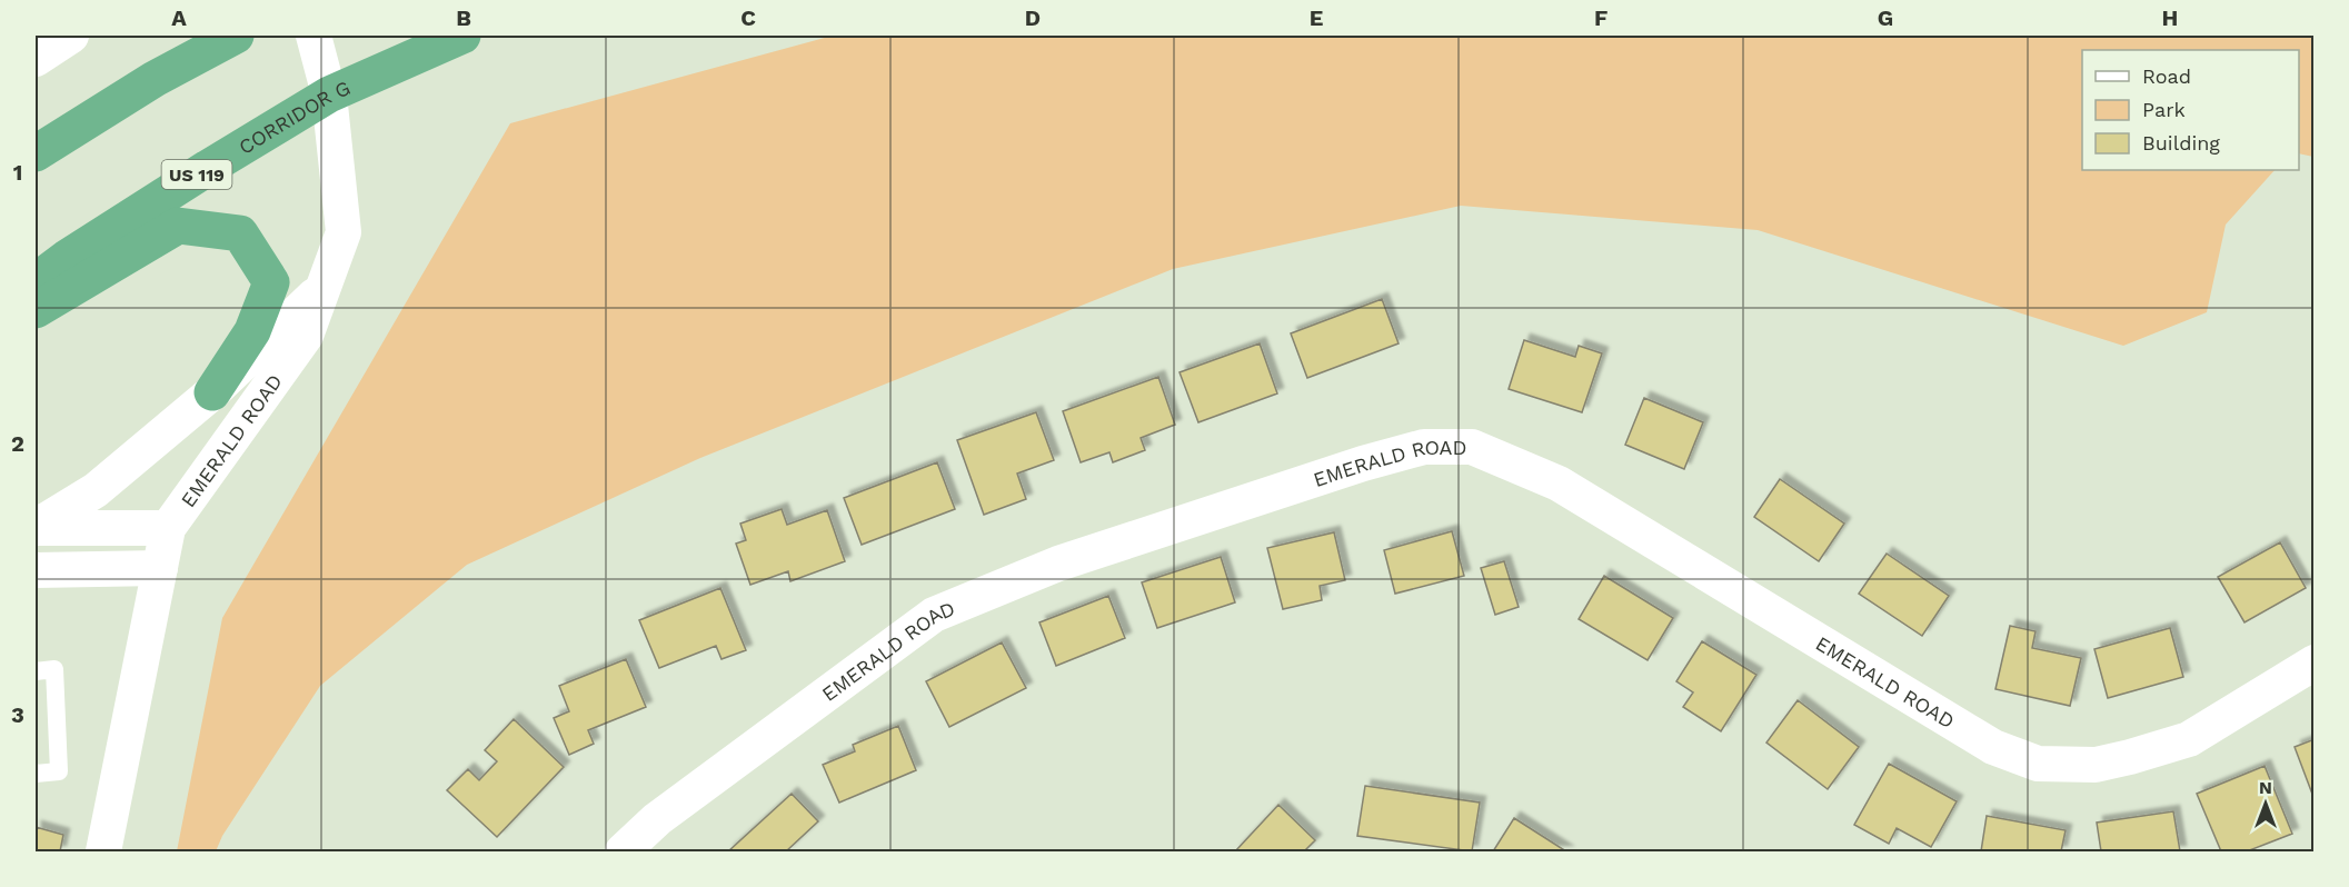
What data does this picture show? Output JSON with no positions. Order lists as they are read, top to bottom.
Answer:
{
  "streets": {
    "highway": ["CORRIDOR G", "US 119"],
    "street": ["EMERALD ROAD"]
  },
  "crossings": [
    ["CORRIDOR G", "EMERALD ROAD"]
  ],
  "legend": ["Road", "Park", "Building"],
  "north": "top",
  "grid": {
    "columns": [
      "A",
      "B",
      "C",
      "D",
      "E",
      "F",
      "G",
      "H"
    ],
    "rows": ["1", "2", "3"]
  }
}
